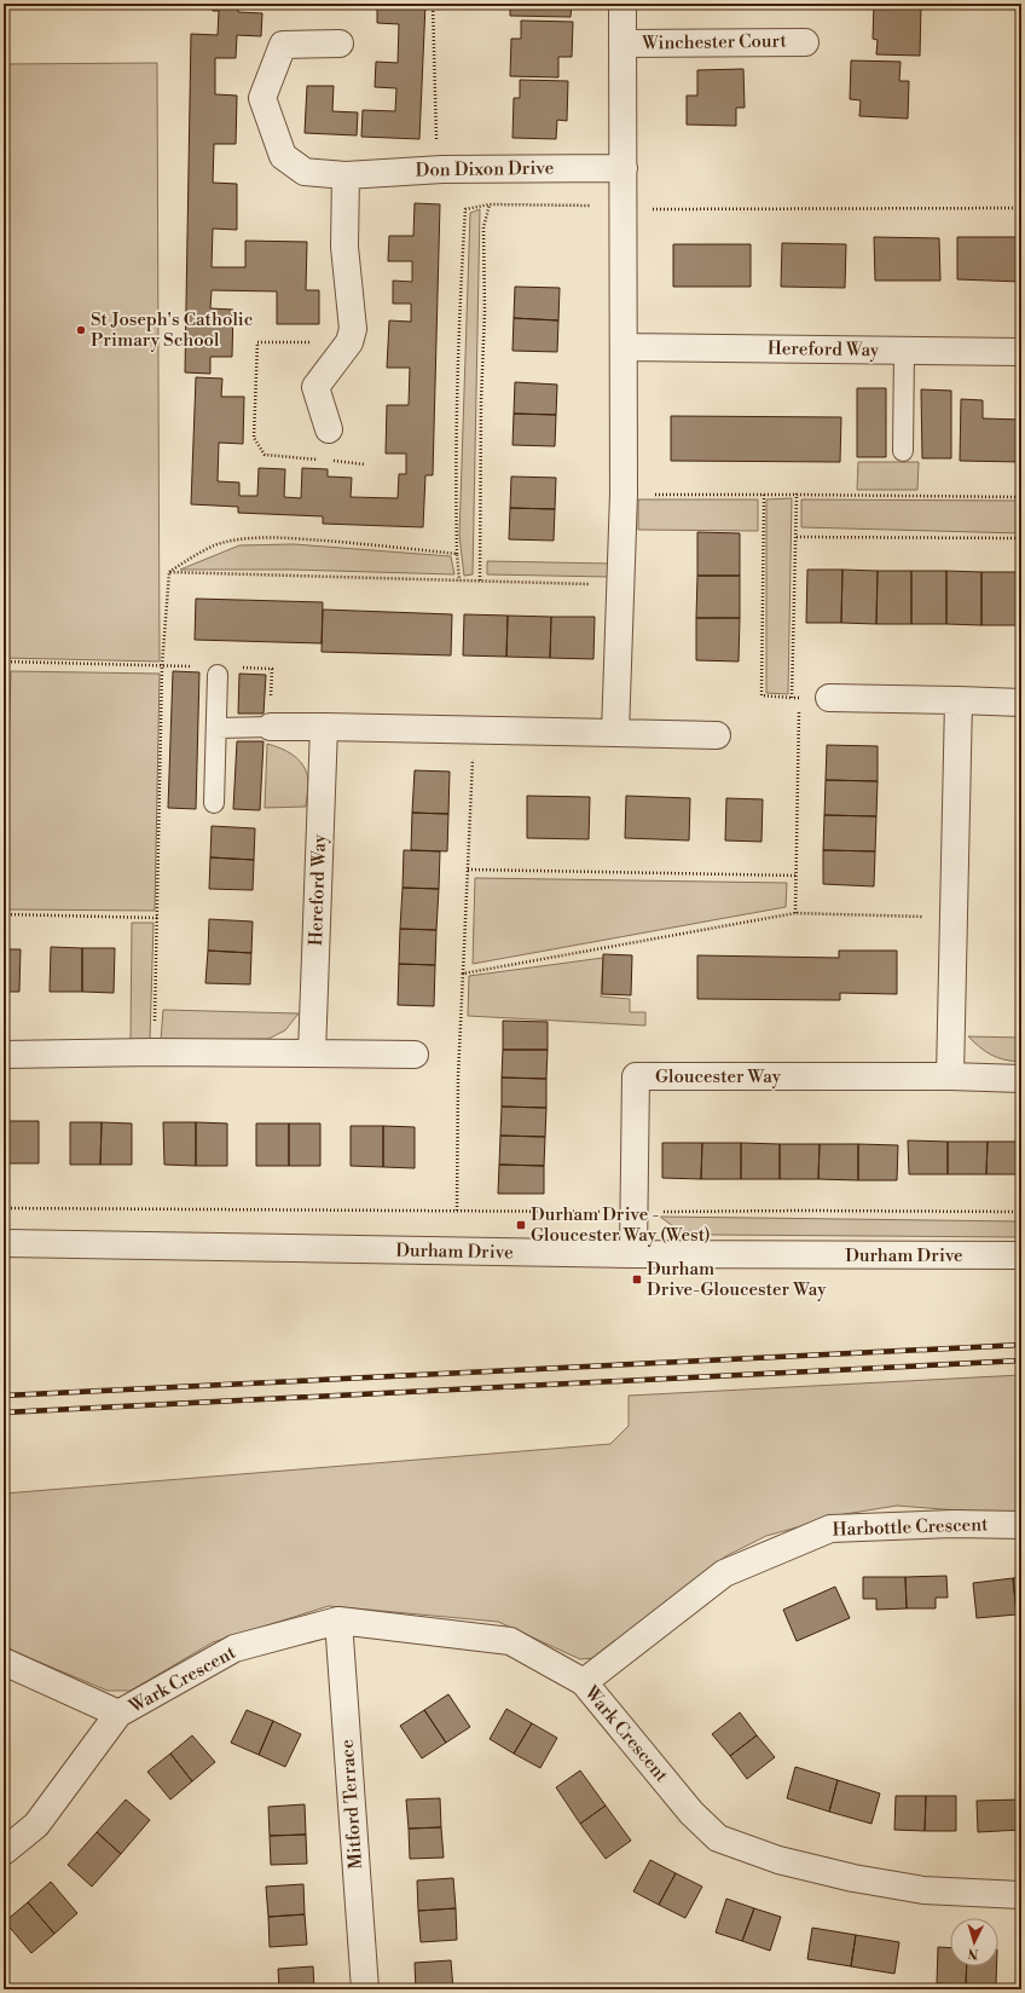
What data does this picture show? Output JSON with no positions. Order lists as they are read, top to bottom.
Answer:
{
  "streets": {
    "street": [
      "Winchester Court",
      "Don Dixon Drive",
      "Hereford Way",
      "Gloucester Way",
      "Durham Drive",
      "Harbottle Crescent",
      "Wark Crescent",
      "Mitford Terrace"
    ]
  },
  "crossings": [
    ["Winchester Court", "Don Dixon Drive"],
    ["Gloucester Way", "Durham Drive"],
    ["Harbottle Crescent", "Wark Crescent"],
    ["Wark Crescent", "Mitford Terrace"]
  ],
  "places": {
    "other": ["St Joseph's Catholic Primary School"],
    "transit": ["Durham Drive - Gloucester Way (West)", "Durham Drive-Gloucester Way"]
  },
  "north": "bottom"
}
